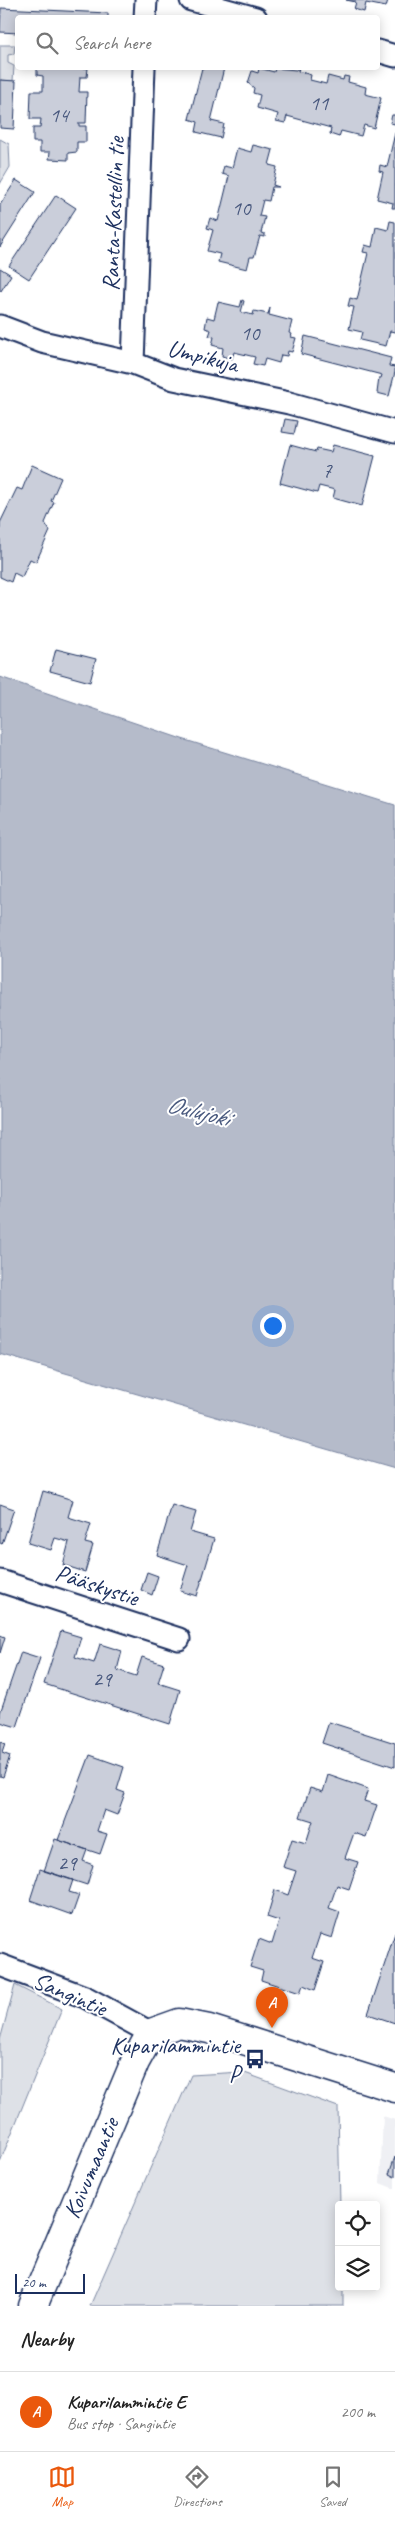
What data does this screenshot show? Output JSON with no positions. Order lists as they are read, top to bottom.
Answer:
{
  "streets": {
    "street": [
      "Ranta-Kastellin tie",
      "Umpikuja",
      "Pääskystie",
      "Sangintie",
      "Koivumaantie"
    ]
  },
  "crossings": [
    ["Ranta-Kastellin tie", "Umpikuja"],
    ["Sangintie", "Koivumaantie"]
  ],
  "water": ["Oulujoki"],
  "places": {
    "bus stop": ["Kuparilammintie P"]
  },
  "house_numbers": [
    "11",
    "14",
    "10",
    "10",
    "7",
    "29",
    "29"
  ],
  "scale_bar": "20 m",
  "page": {
    "search": "Search here",
    "pins": "A",
    "scale": "20 m",
    "heading": "Nearby",
    "list": [
      {
        "mark": "A",
        "name": "Kuparilammintie E",
        "note": "Bus stop · Sangintie",
        "value": "200 m"
      }
    ],
    "nav": ["Map", "Directions", "Saved"]
  }
}
